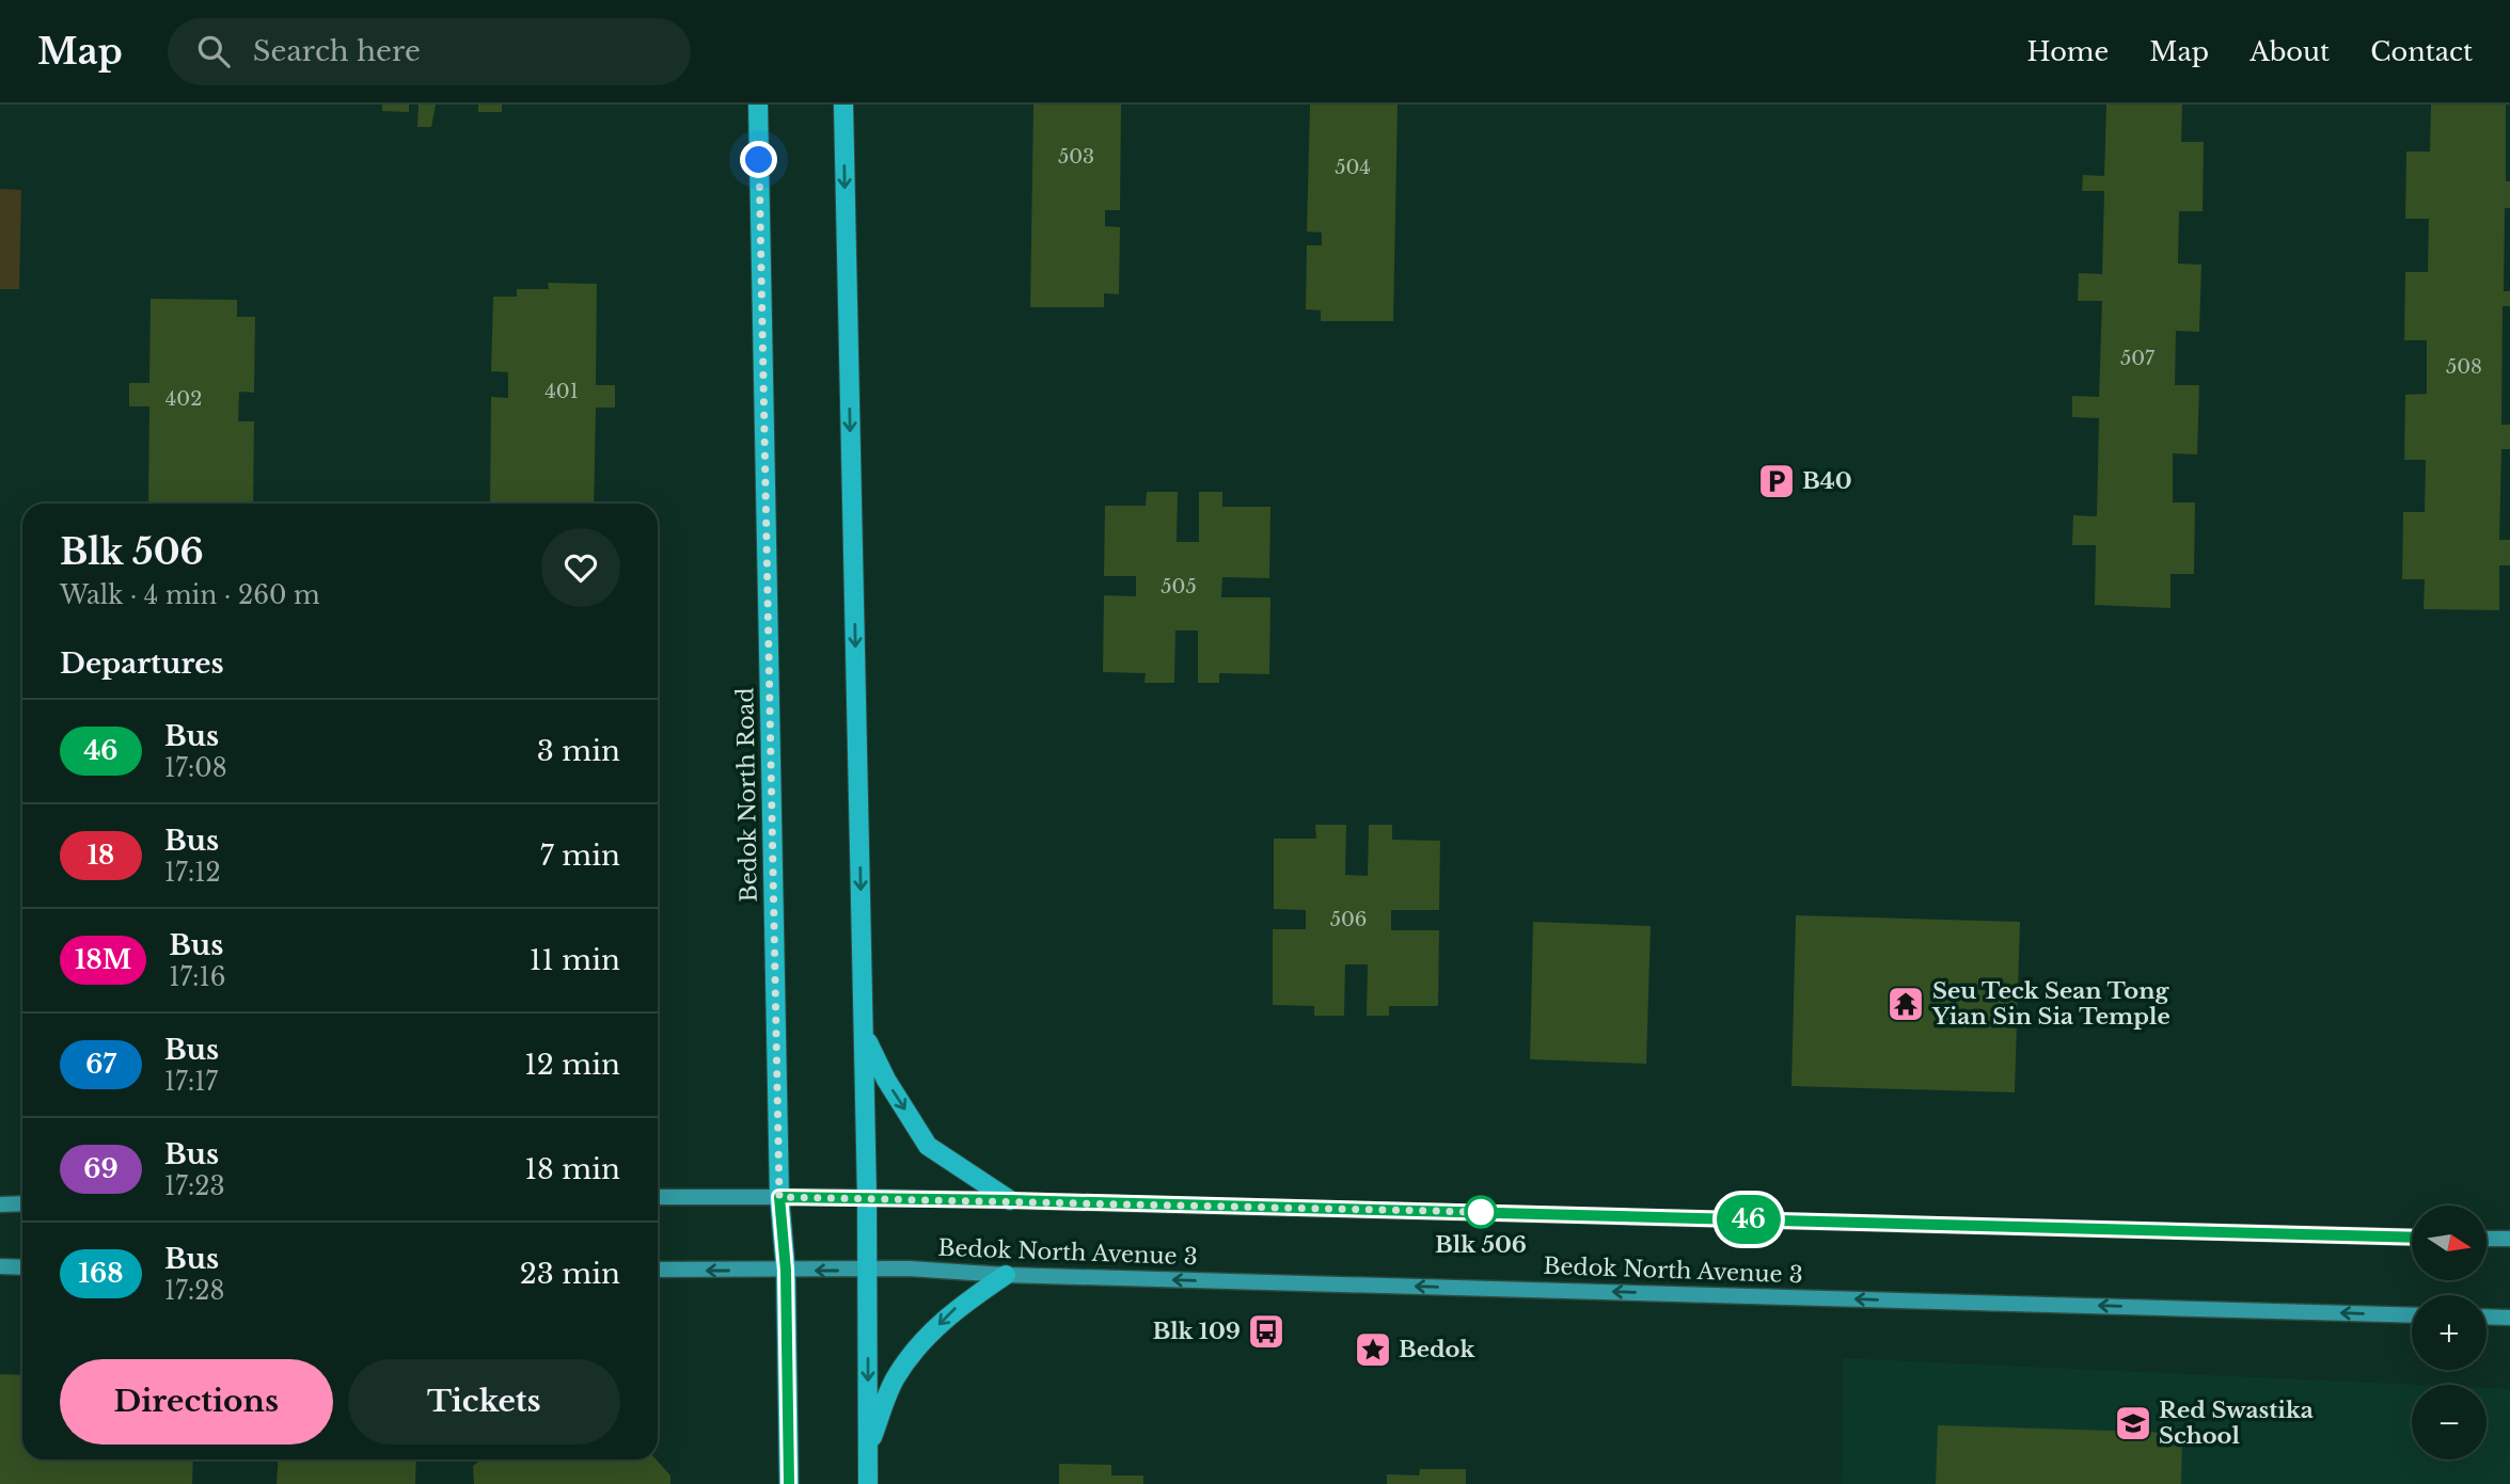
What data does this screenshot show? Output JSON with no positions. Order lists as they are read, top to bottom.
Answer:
{
  "streets": {
    "main road": ["Bedok North Road", "Bedok North Avenue 3"]
  },
  "crossings": [
    ["Bedok North Road", "Bedok North Avenue 3"]
  ],
  "places": {
    "parking": ["B40"],
    "temple": ["Seu Teck Sean Tong Yian Sin Sia Temple"],
    "other": ["Blk 506"],
    "bus stop": ["Blk 109"],
    "place": ["Bedok"],
    "school or university": ["Red Swastika School"]
  },
  "lines": ["bus line 46"],
  "house_numbers": [
    "503",
    "504",
    "507",
    "508",
    "401",
    "402",
    "505",
    "506"
  ],
  "north": "right",
  "page": {
    "header": "Map",
    "search": "Search here",
    "nav": [
      "Home",
      "Map",
      "About",
      "Contact"
    ],
    "on_map": "46",
    "heading": [
      ["Blk 506", "Walk · 4 min · 260 m"],
      "Departures"
    ],
    "list": [
      {
        "mark": "46",
        "name": "Bus",
        "note": "17:08",
        "value": "3 min"
      },
      {
        "mark": "18",
        "name": "Bus",
        "note": "17:12",
        "value": "7 min"
      },
      {
        "mark": "18M",
        "name": "Bus",
        "note": "17:16",
        "value": "11 min"
      },
      {
        "mark": "67",
        "name": "Bus",
        "note": "17:17",
        "value": "12 min"
      },
      {
        "mark": "69",
        "name": "Bus",
        "note": "17:23",
        "value": "18 min"
      },
      {
        "mark": "168",
        "name": "Bus",
        "note": "17:28",
        "value": "23 min"
      }
    ],
    "map_buttons": ["+", "−"],
    "buttons": ["Directions", "Tickets"]
  }
}
